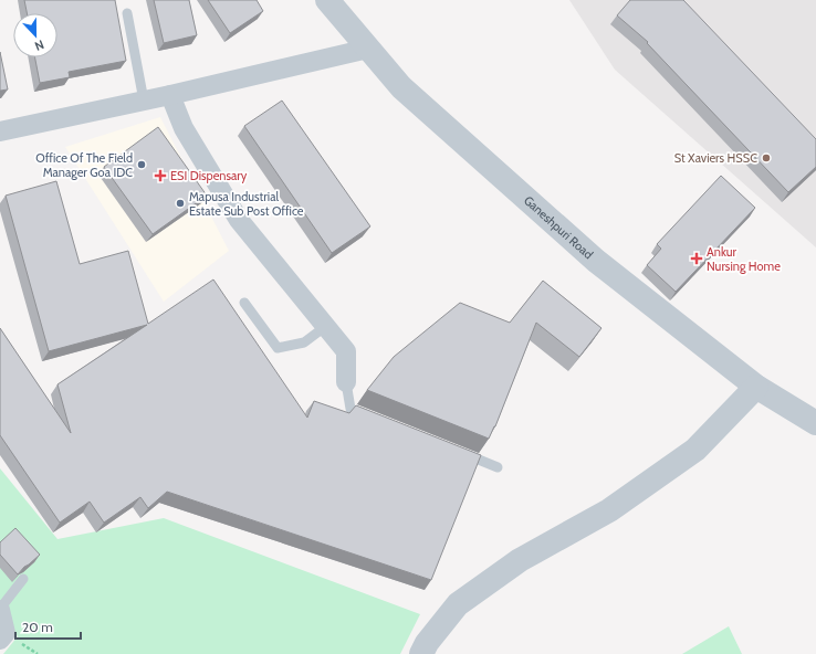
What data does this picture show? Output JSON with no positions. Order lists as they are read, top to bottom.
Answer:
{
  "streets": {
    "street": ["Ganeshpuri Road"]
  },
  "places": {
    "other": ["St Xaviers HSSC", "Office Of The Field Manager Goa IDC", "Mapusa Industrial Estate Sub Post Office"],
    "health": ["ESI Dispensary", "Ankur Nursing Home"]
  },
  "scale_bar": "20 m",
  "north": "bottom"
}
